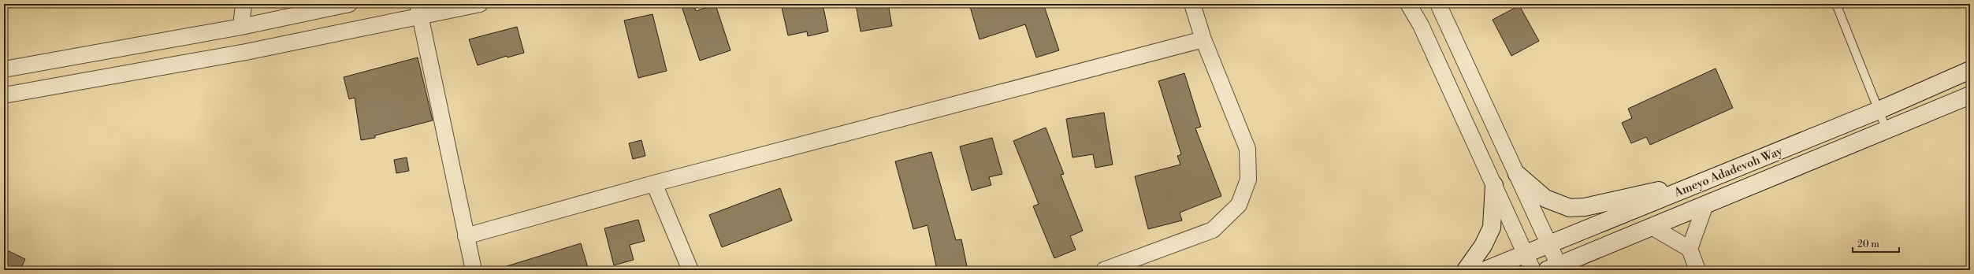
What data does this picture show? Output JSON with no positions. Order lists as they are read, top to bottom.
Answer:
{
  "streets": {
    "street": ["Ameyo Adadevoh Way"]
  },
  "scale_bar": "20 m"
}
